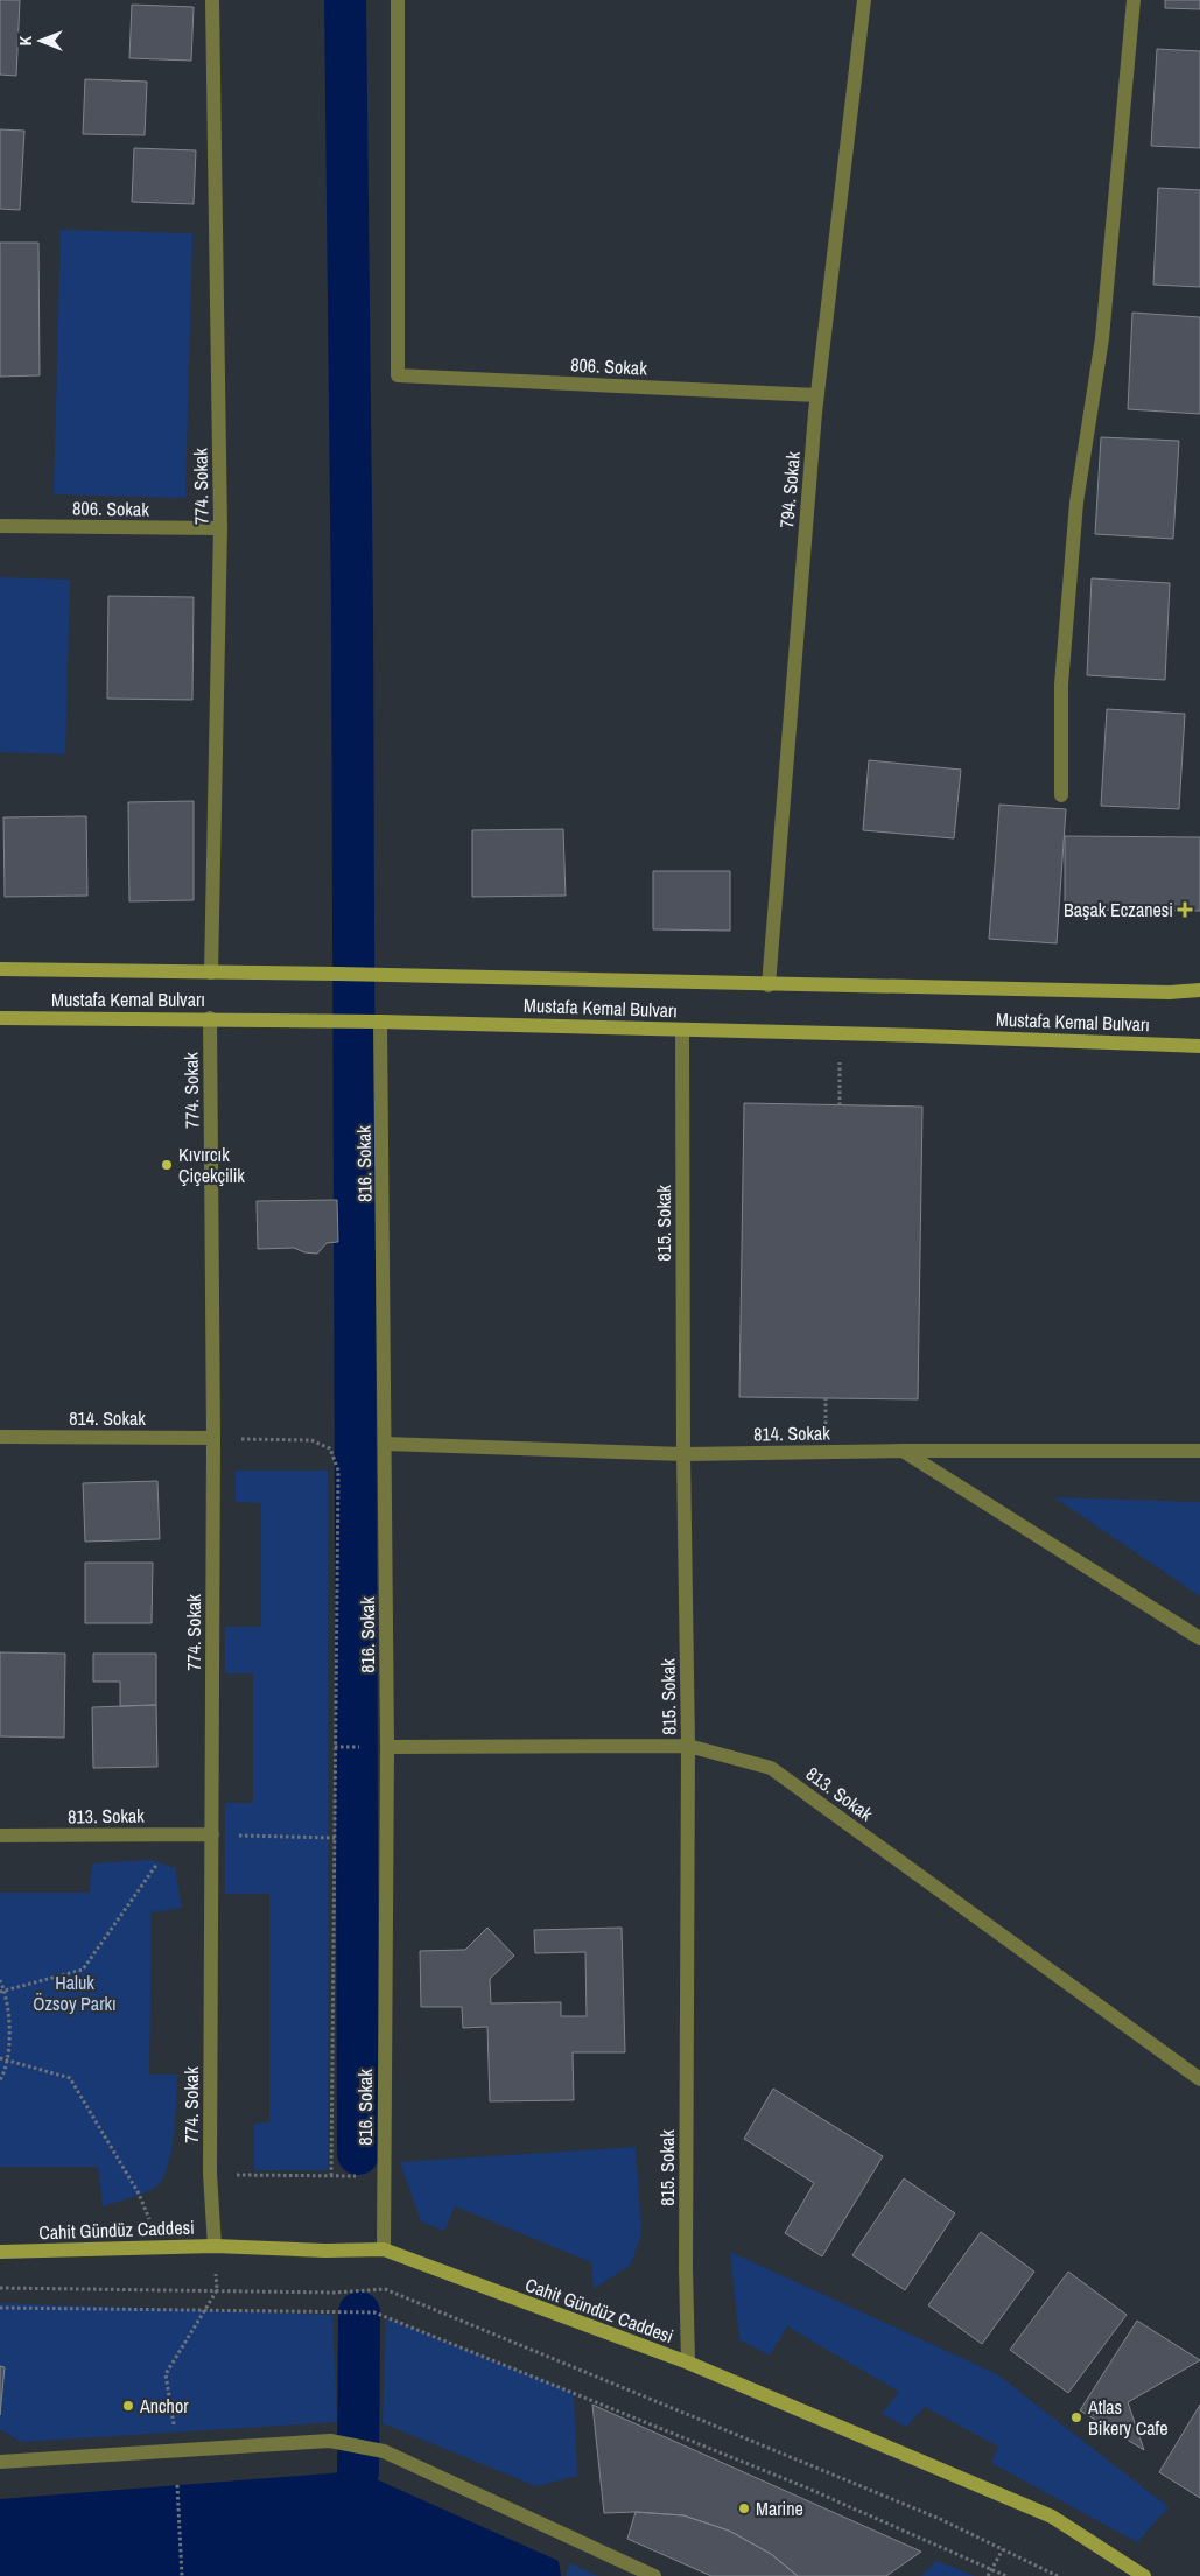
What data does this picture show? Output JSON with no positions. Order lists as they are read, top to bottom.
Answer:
{
  "streets": {
    "main road": ["Mustafa Kemal Bulvarı", "Cahit Gündüz Caddesi"],
    "street": [
      "806. Sokak",
      "774. Sokak",
      "794. Sokak",
      "816. Sokak",
      "815. Sokak",
      "814. Sokak",
      "813. Sokak"
    ]
  },
  "crossings": [
    ["806. Sokak", "774. Sokak"],
    ["806. Sokak", "794. Sokak"],
    ["774. Sokak", "Mustafa Kemal Bulvarı"],
    ["774. Sokak", "814. Sokak"],
    ["774. Sokak", "813. Sokak"],
    ["774. Sokak", "Cahit Gündüz Caddesi"],
    ["794. Sokak", "Mustafa Kemal Bulvarı"],
    ["Mustafa Kemal Bulvarı", "816. Sokak"],
    ["Mustafa Kemal Bulvarı", "815. Sokak"],
    ["816. Sokak", "814. Sokak"],
    ["816. Sokak", "813. Sokak"],
    ["816. Sokak", "Cahit Gündüz Caddesi"],
    ["815. Sokak", "814. Sokak"],
    ["815. Sokak", "813. Sokak"],
    ["815. Sokak", "Cahit Gündüz Caddesi"]
  ],
  "parks": ["Haluk Özsoy Parkı"],
  "places": {
    "health": ["Başak Eczanesi"],
    "other": [
      "Kıvırcık Çiçekçilik",
      "Anchor",
      "Atlas Bikery Cafe",
      "Marine"
    ]
  },
  "north": "left"
}
